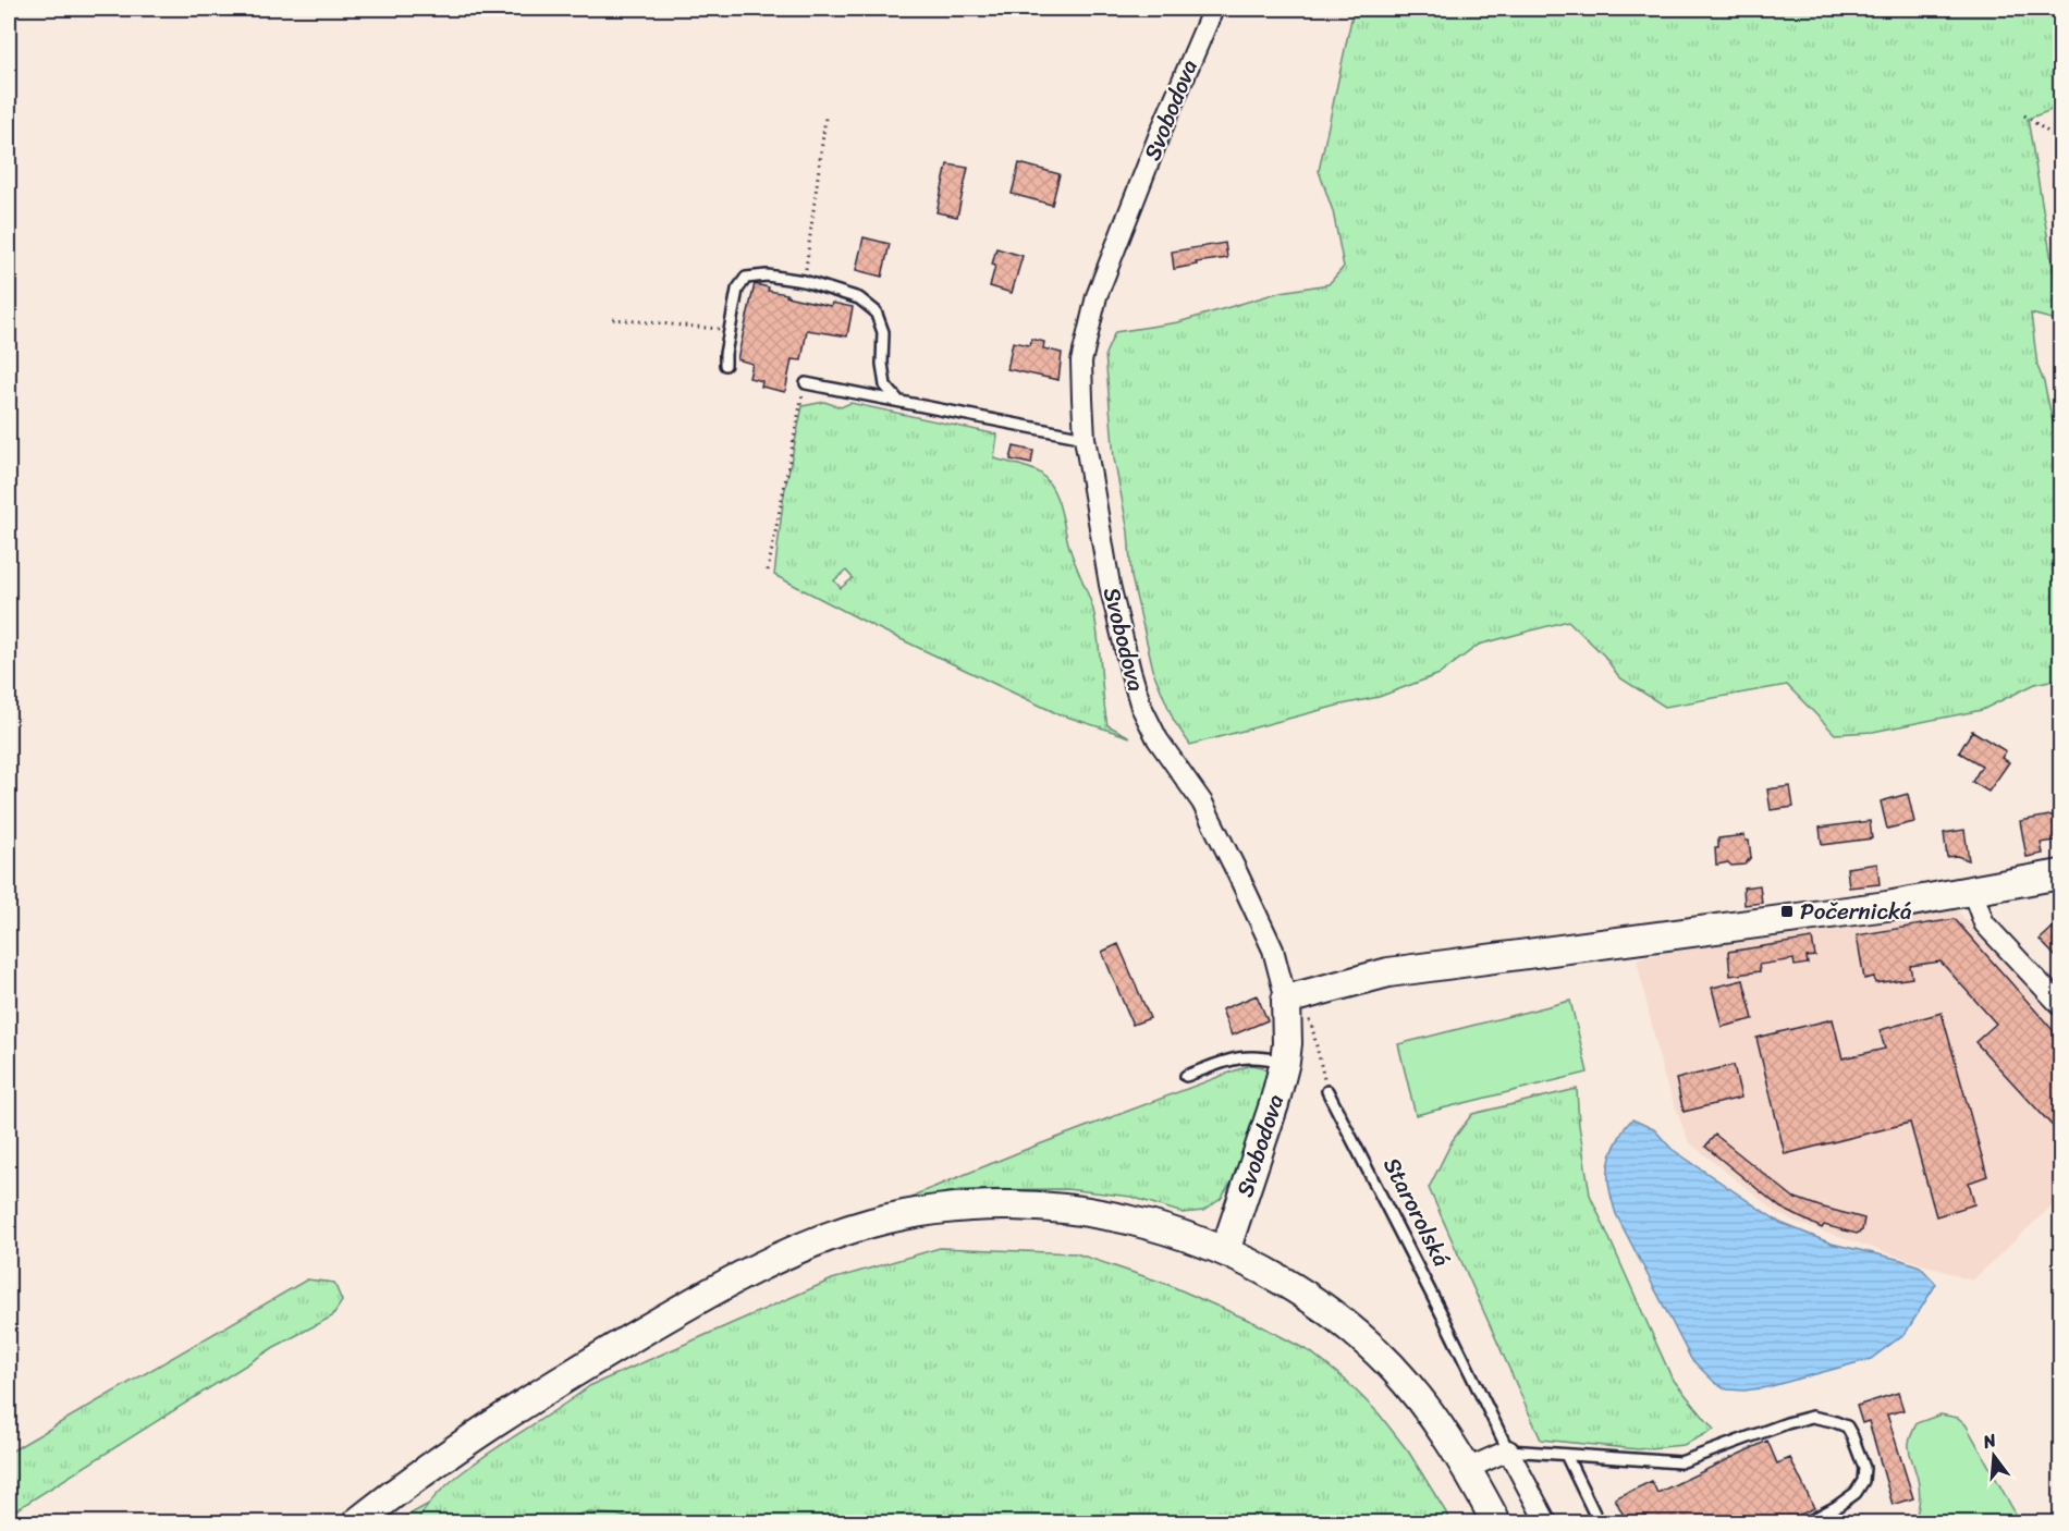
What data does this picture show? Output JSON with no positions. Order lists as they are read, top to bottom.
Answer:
{
  "streets": {
    "main road": ["Svobodova"],
    "street": ["Starorolská"]
  },
  "places": {
    "transit": ["Počernická"]
  },
  "north": "top"
}
